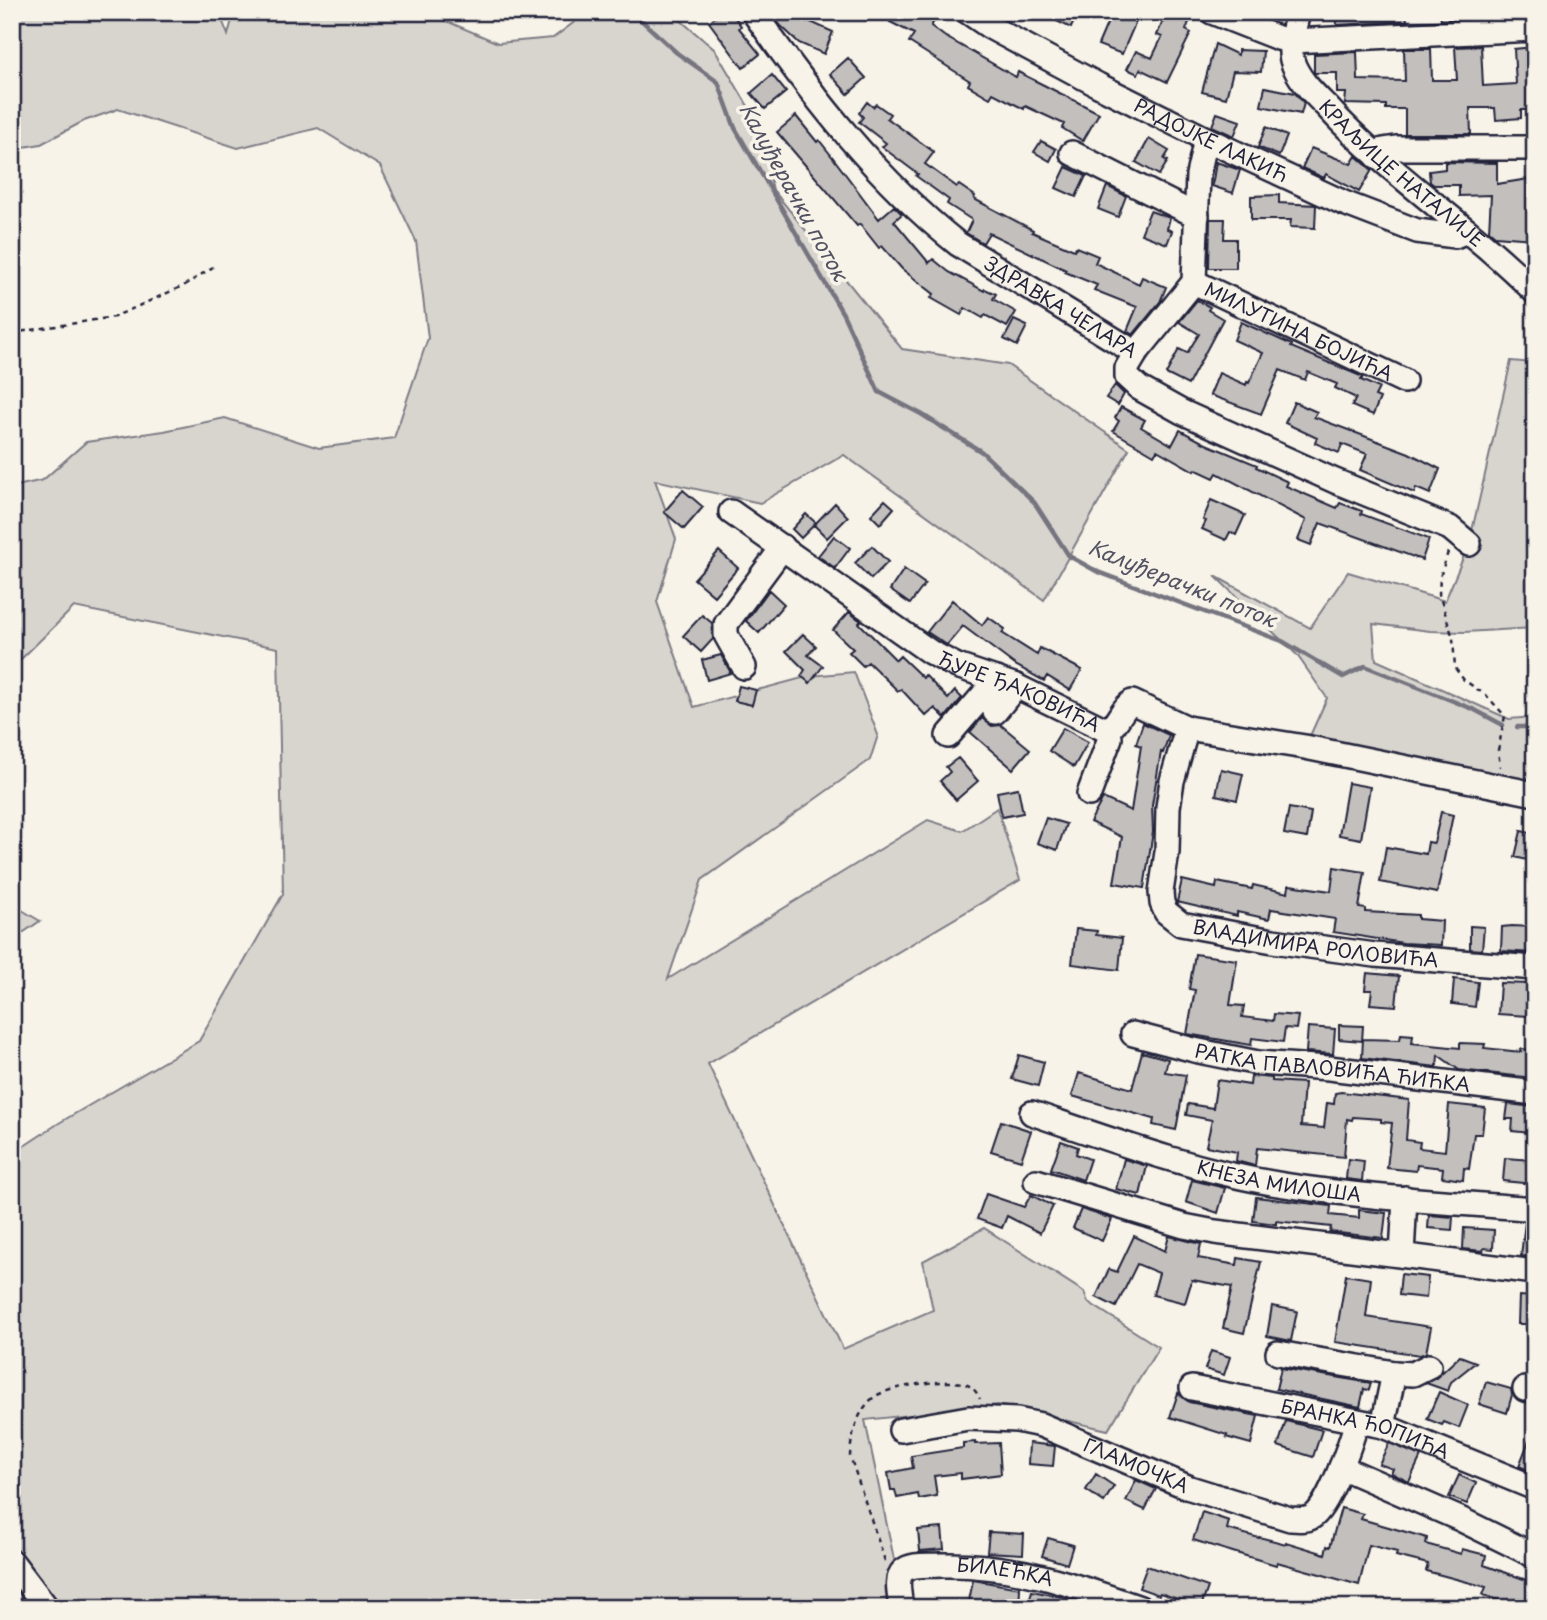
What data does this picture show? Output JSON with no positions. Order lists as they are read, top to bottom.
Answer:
{
  "streets": {
    "street": [
      "РАДОЈКЕ ЛАКИЋ",
      "КРАЉИЦЕ НАТАЛИЈЕ",
      "ЗДРАВКА ЧЕЛАРА",
      "МИЛУТИНА БОЈИЋА",
      "ЂУРЕ ЂАКОВИЋА",
      "ВЛАДИМИРА РОЛОВИЋА",
      "РАТКА ПАВЛОВИЋА ЋИЋКА",
      "КНЕЗА МИЛОША",
      "БРАНКА ЋОПИЋА",
      "ГЛАМОЧКА",
      "БИЛЕЋКА"
    ]
  },
  "crossings": [
    ["РАДОЈКЕ ЛАКИЋ", "КРАЉИЦЕ НАТАЛИЈЕ"],
    ["ЂУРЕ ЂАКОВИЋА", "ВЛАДИМИРА РОЛОВИЋА"],
    ["БРАНКА ЋОПИЋА", "ГЛАМОЧКА"]
  ],
  "water": ["Калуђерачки поток"]
}
